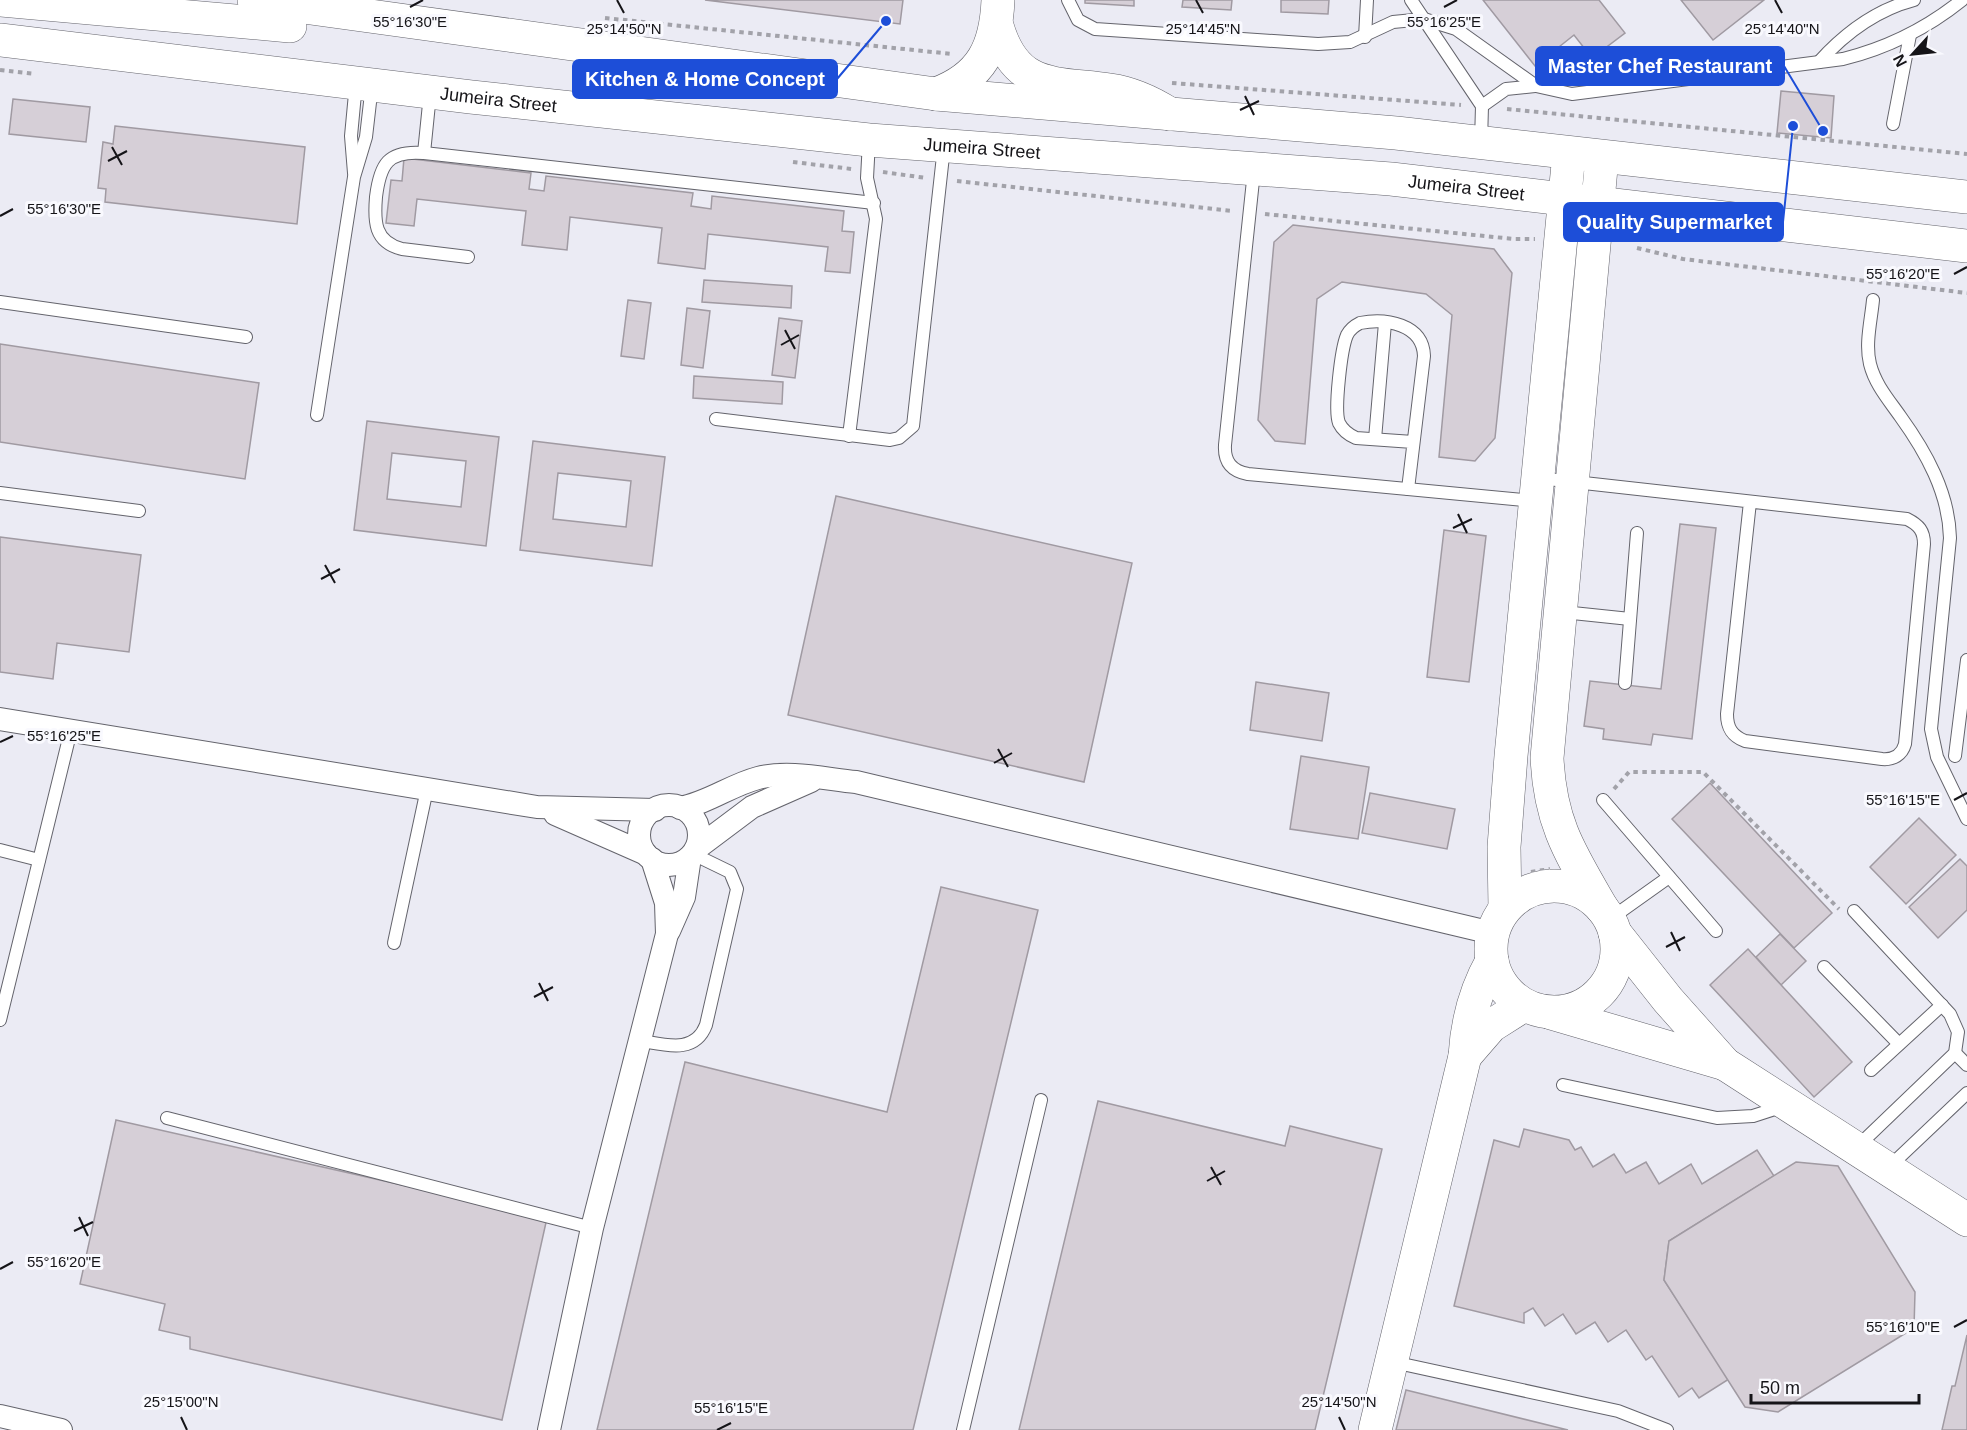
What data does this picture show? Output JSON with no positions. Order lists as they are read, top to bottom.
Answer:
{
  "streets": {
    "main road": ["Jumeira Street"]
  },
  "places": ["Kitchen & Home Concept", "Quality Supermarket", "Master Chef Restaurant"],
  "scale_bar": "50 m",
  "north": "bottom left",
  "coordinates": [
    "55°16'30\"E",
    "55°16'25\"E",
    "25°14'50\"N",
    "25°14'45\"N",
    "25°14'40\"N",
    "55°16'20\"E",
    "55°16'15\"E",
    "55°16'10\"E",
    "25°15'00\"N"
  ]
}
